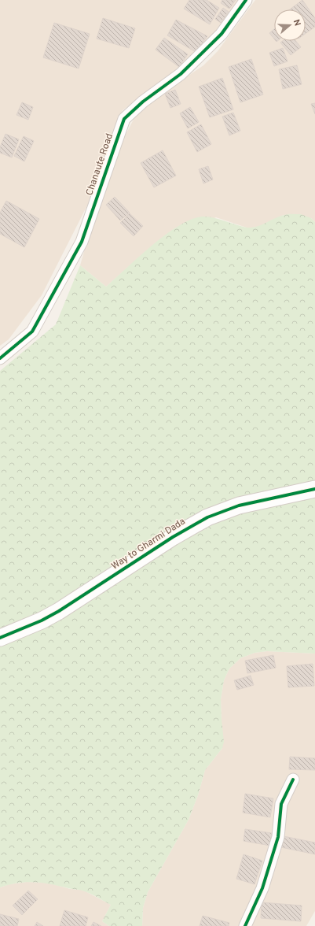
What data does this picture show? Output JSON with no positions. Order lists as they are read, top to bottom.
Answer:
{
  "streets": {
    "street": ["Chanaute Road", "Way to Gharmi Dada"]
  },
  "north": "right"
}
